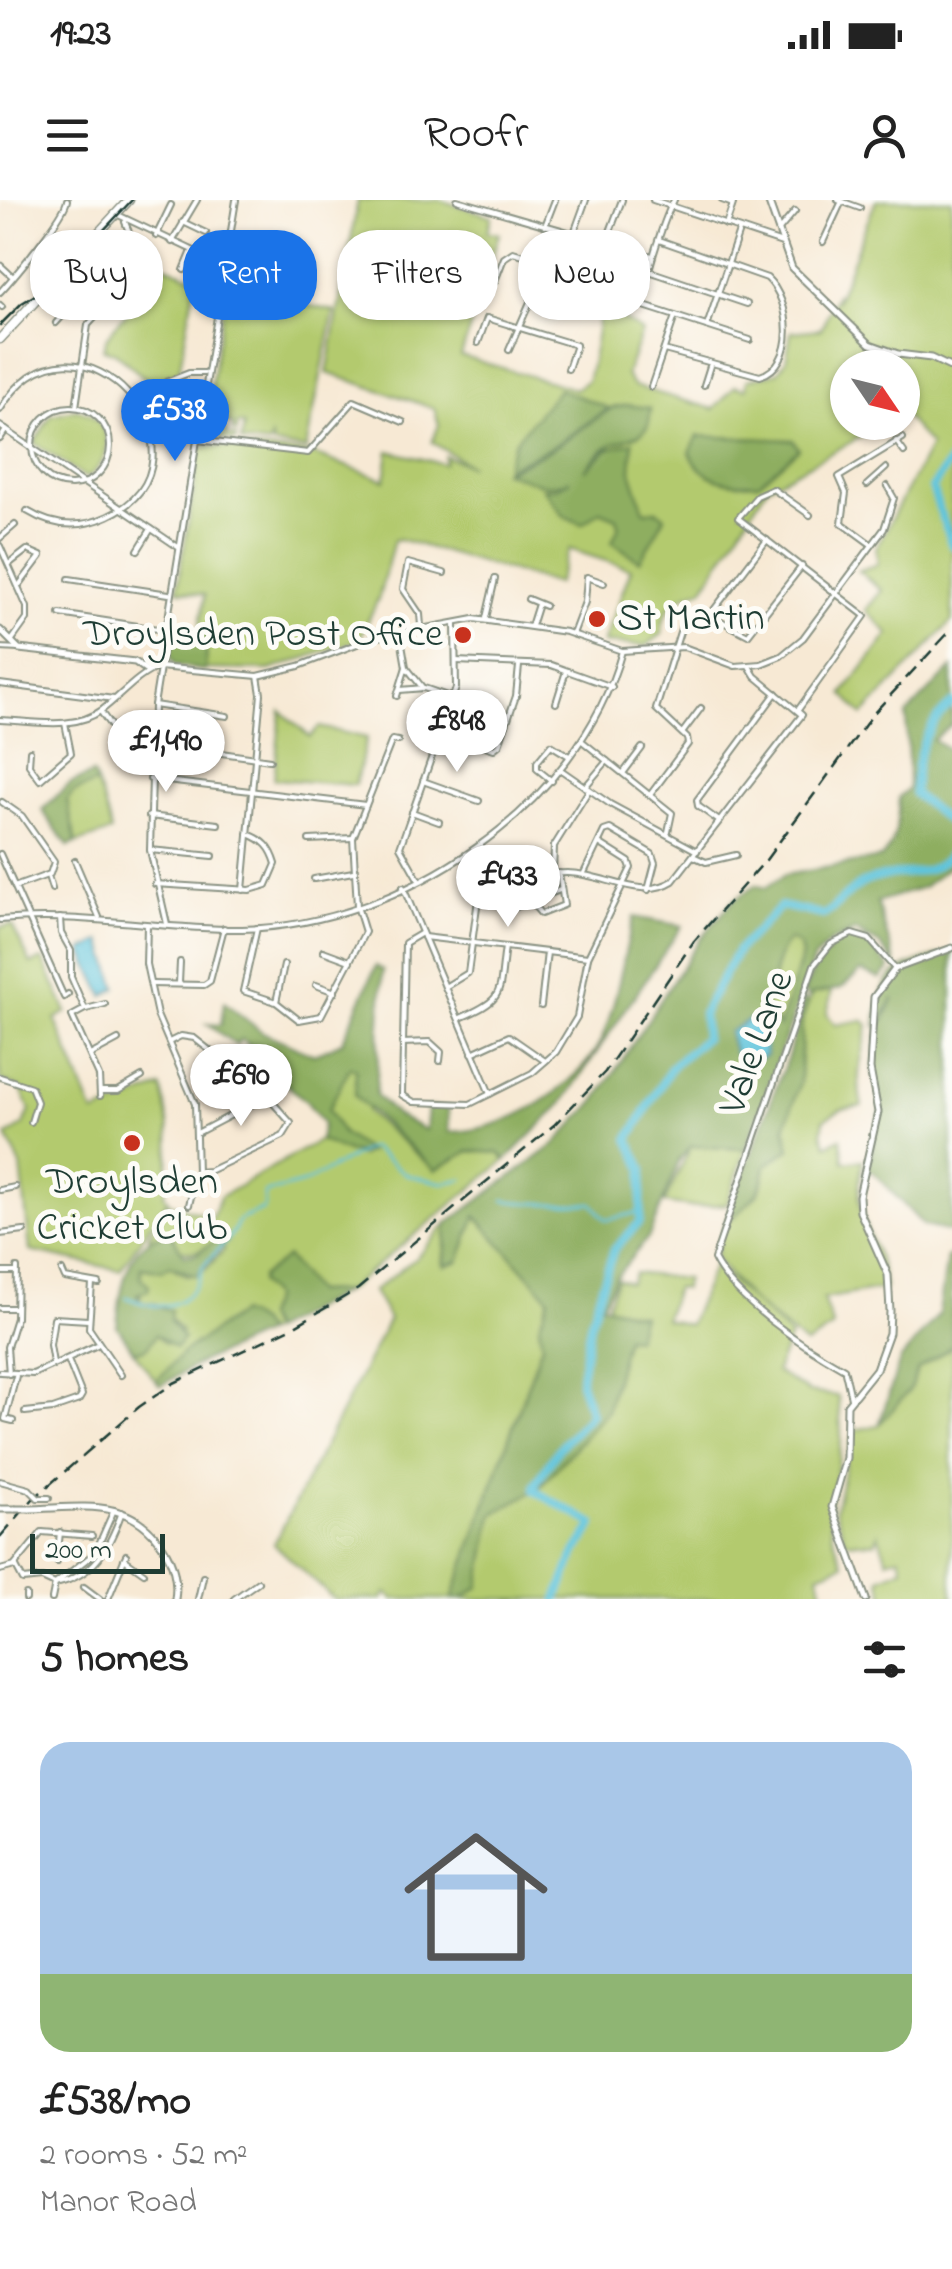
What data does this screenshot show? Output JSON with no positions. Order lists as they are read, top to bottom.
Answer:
{
  "streets": {
    "street": ["Vale Lane"]
  },
  "places": ["St Martin", "Droylsden Post Office", "Droylsden Cricket Club"],
  "scale_bar": "200 m",
  "north": "bottom right",
  "page": {
    "status": "19:23",
    "header": "Roofr",
    "chip": [
      "Buy",
      "Rent",
      "Filters",
      "New"
    ],
    "price": [
      "£538",
      "£848",
      "£1,490",
      "£433",
      "£690"
    ],
    "scale": "200 m",
    "heading": "5 homes",
    "list": [
      {
        "name": "£538/mo",
        "note": "2 rooms · 52 m² · Manor Road"
      }
    ]
  }
}
